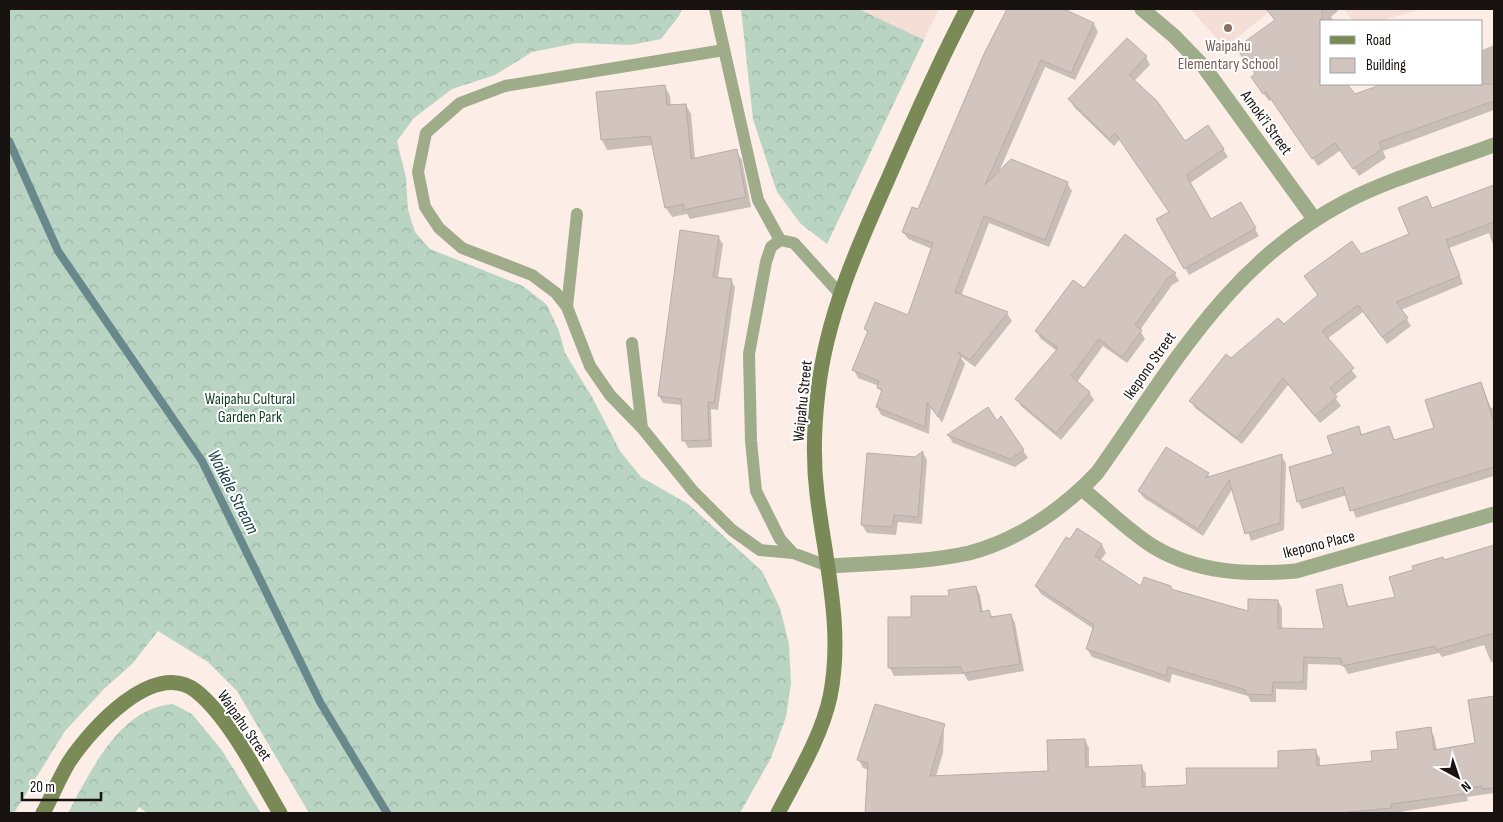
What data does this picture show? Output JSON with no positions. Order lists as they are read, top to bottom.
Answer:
{
  "streets": {
    "street": [
      "Amoki'i Street",
      "Ikepono Street",
      "Waipahu Street",
      "Ikepono Place"
    ]
  },
  "crossings": [
    ["Amoki'i Street", "Ikepono Street"],
    ["Ikepono Street", "Waipahu Street"],
    ["Ikepono Street", "Ikepono Place"]
  ],
  "water": ["Waikele Stream"],
  "parks": ["Waipahu Cultural Garden Park"],
  "places": ["Waipahu Elementary School"],
  "legend": ["Road", "Building"],
  "scale_bar": "20 m",
  "north": "bottom right"
}
